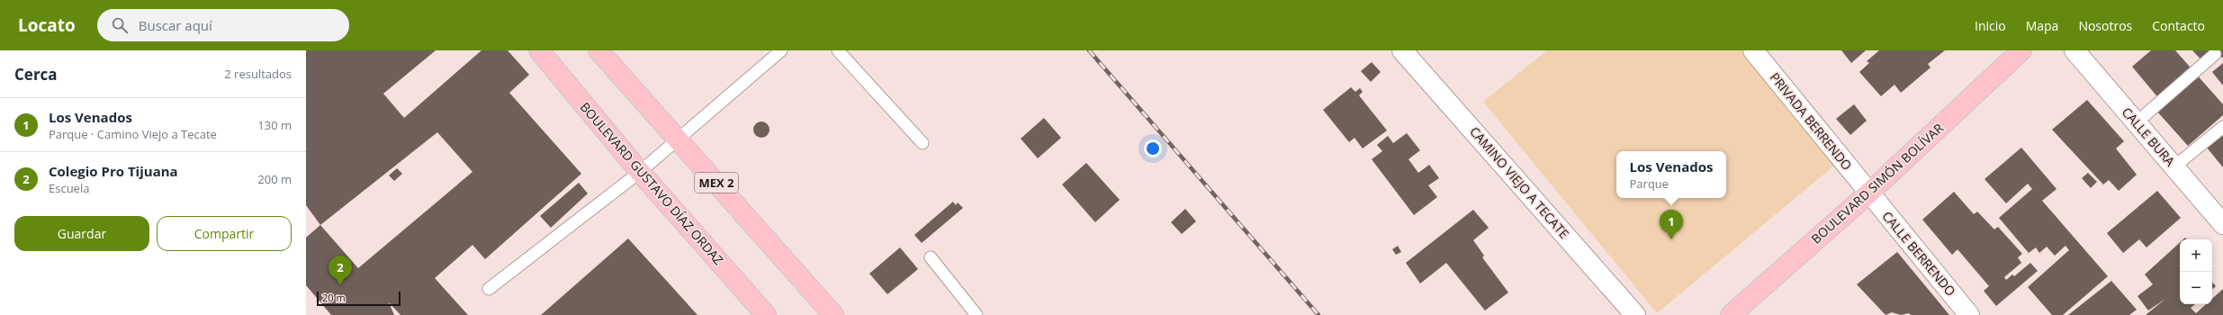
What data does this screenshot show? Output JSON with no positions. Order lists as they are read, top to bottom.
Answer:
{
  "streets": {
    "main road": ["MEX 2", "BOULEVARD GUSTAVO DÍAZ ORDAZ", "BOULEVARD SIMÓN BOLÍVAR"],
    "street": [
      "PRIVADA BERRENDO",
      "CALLE BURA",
      "CAMINO VIEJO A TECATE",
      "CALLE BERRENDO"
    ]
  },
  "crossings": [
    ["PRIVADA BERRENDO", "BOULEVARD SIMÓN BOLÍVAR"],
    ["PRIVADA BERRENDO", "CALLE BERRENDO"],
    ["BOULEVARD SIMÓN BOLÍVAR", "CALLE BERRENDO"]
  ],
  "scale_bar": "20 m",
  "page": {
    "header": "Locato",
    "search": "Buscar aquí",
    "nav": [
      "Inicio",
      "Mapa",
      "Nosotros",
      "Contacto"
    ],
    "heading": ["Cerca", "2 resultados"],
    "list": [
      {
        "mark": "1",
        "name": "Los Venados",
        "note": "Parque · Camino Viejo a Tecate",
        "value": "130 m"
      },
      {
        "mark": "2",
        "name": "Colegio Pro Tijuana",
        "note": "Escuela",
        "value": "200 m"
      }
    ],
    "popup": ["Los Venados", "Parque"],
    "buttons": ["Guardar", "Compartir"],
    "pins": ["1", "2"],
    "map_buttons": ["+", "−"],
    "scale": "20 m"
  }
}
